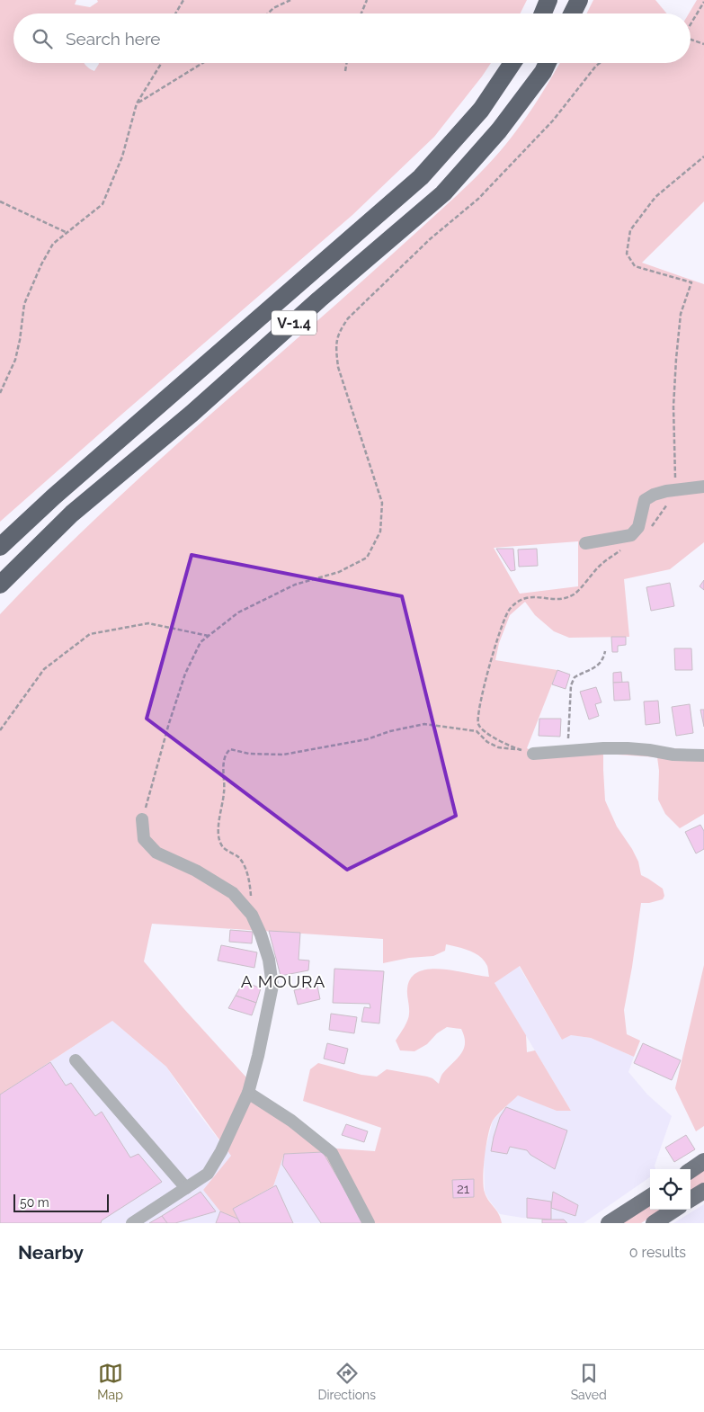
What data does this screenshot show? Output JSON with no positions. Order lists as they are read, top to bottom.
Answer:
{
  "streets": {
    "highway": ["V-1.4"]
  },
  "districts": ["A MOURA"],
  "house_numbers": ["21"],
  "scale_bar": "50 m",
  "page": {
    "search": "Search here",
    "scale": "50 m",
    "heading": ["Nearby", "0 results"],
    "nav": ["Map", "Directions", "Saved"]
  }
}
